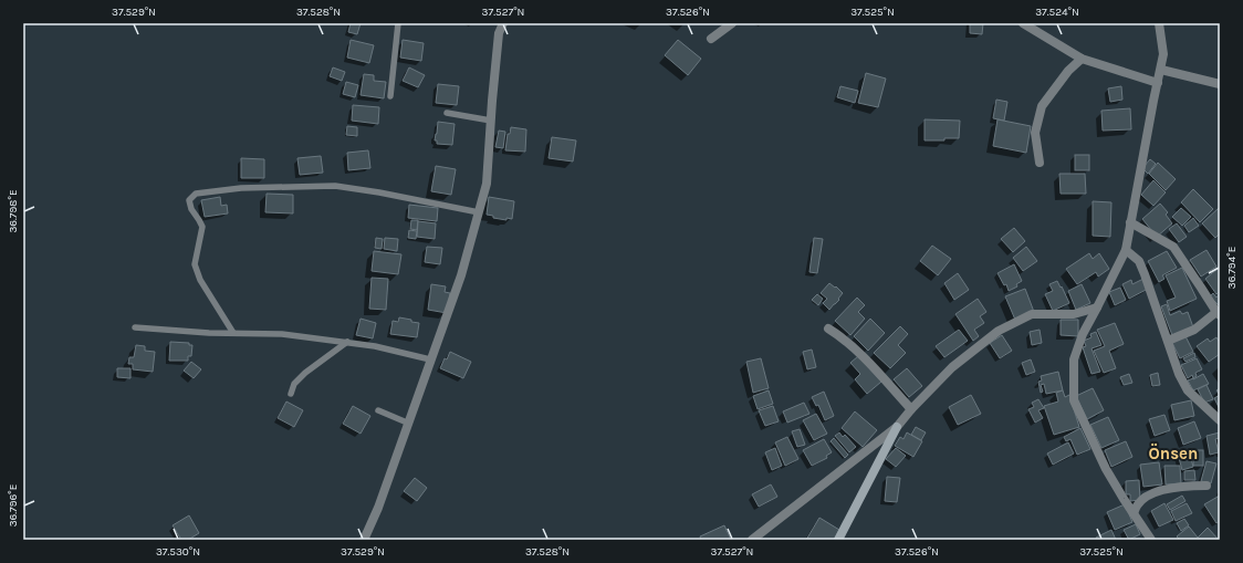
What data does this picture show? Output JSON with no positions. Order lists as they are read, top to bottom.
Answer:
{
  "districts": ["Önsen"],
  "coordinates": [
    "37.529°N",
    "37.528°N",
    "37.527°N",
    "37.526°N",
    "37.525°N",
    "37.524°N",
    "36.798°E",
    "36.794°E",
    "36.796°E",
    "37.530°N"
  ]
}
